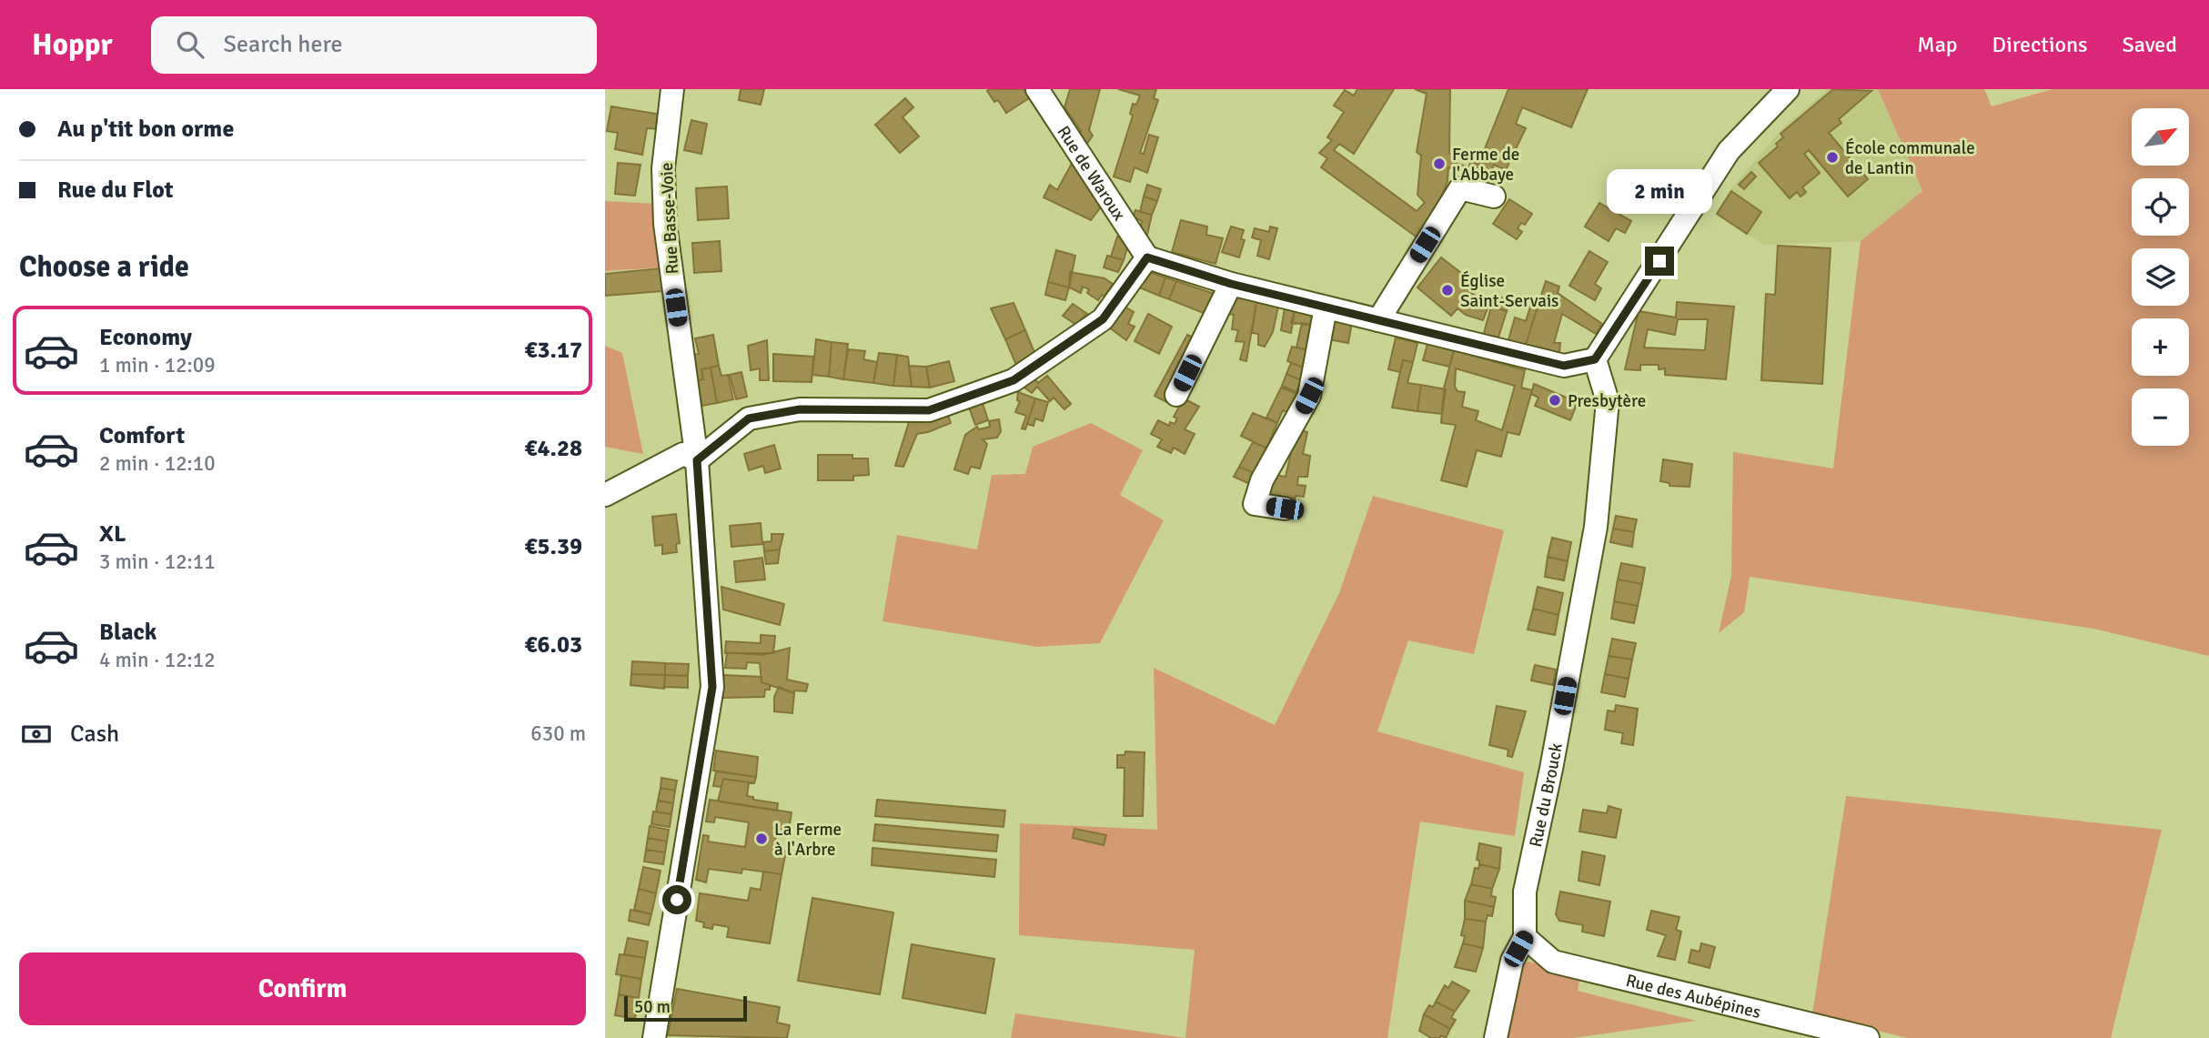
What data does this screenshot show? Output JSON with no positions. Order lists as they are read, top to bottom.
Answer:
{
  "streets": {
    "street": [
      "Rue de Waroux",
      "Rue Basse-Voie",
      "Rue du Brouck",
      "Rue des Aubépines"
    ]
  },
  "crossings": [
    ["Rue du Brouck", "Rue des Aubépines"]
  ],
  "places": [
    "École communale de Lantin",
    "Ferme de l'Abbaye",
    "Église Saint-Servais",
    "Presbytère",
    "La Ferme à l'Arbre"
  ],
  "scale_bar": "50 m",
  "north": "top right",
  "page": {
    "header": "Hoppr",
    "search": "Search here",
    "nav": ["Map", "Directions", "Saved"],
    "banner": ["Au p'tit bon orme", "Rue du Flot"],
    "map_buttons": ["+", "−"],
    "bubble": "2 min",
    "heading": "Choose a ride",
    "list": [
      {
        "name": "Economy",
        "note": "1 min · 12:09",
        "value": "€3.17"
      },
      {
        "name": "Comfort",
        "note": "2 min · 12:10",
        "value": "€4.28"
      },
      {
        "name": "XL",
        "note": "3 min · 12:11",
        "value": "€5.39"
      },
      {
        "name": "Black",
        "note": "4 min · 12:12",
        "value": "€6.03"
      }
    ],
    "pay": ["Cash", "630 m"],
    "buttons": "Confirm",
    "scale": "50 m"
  }
}
